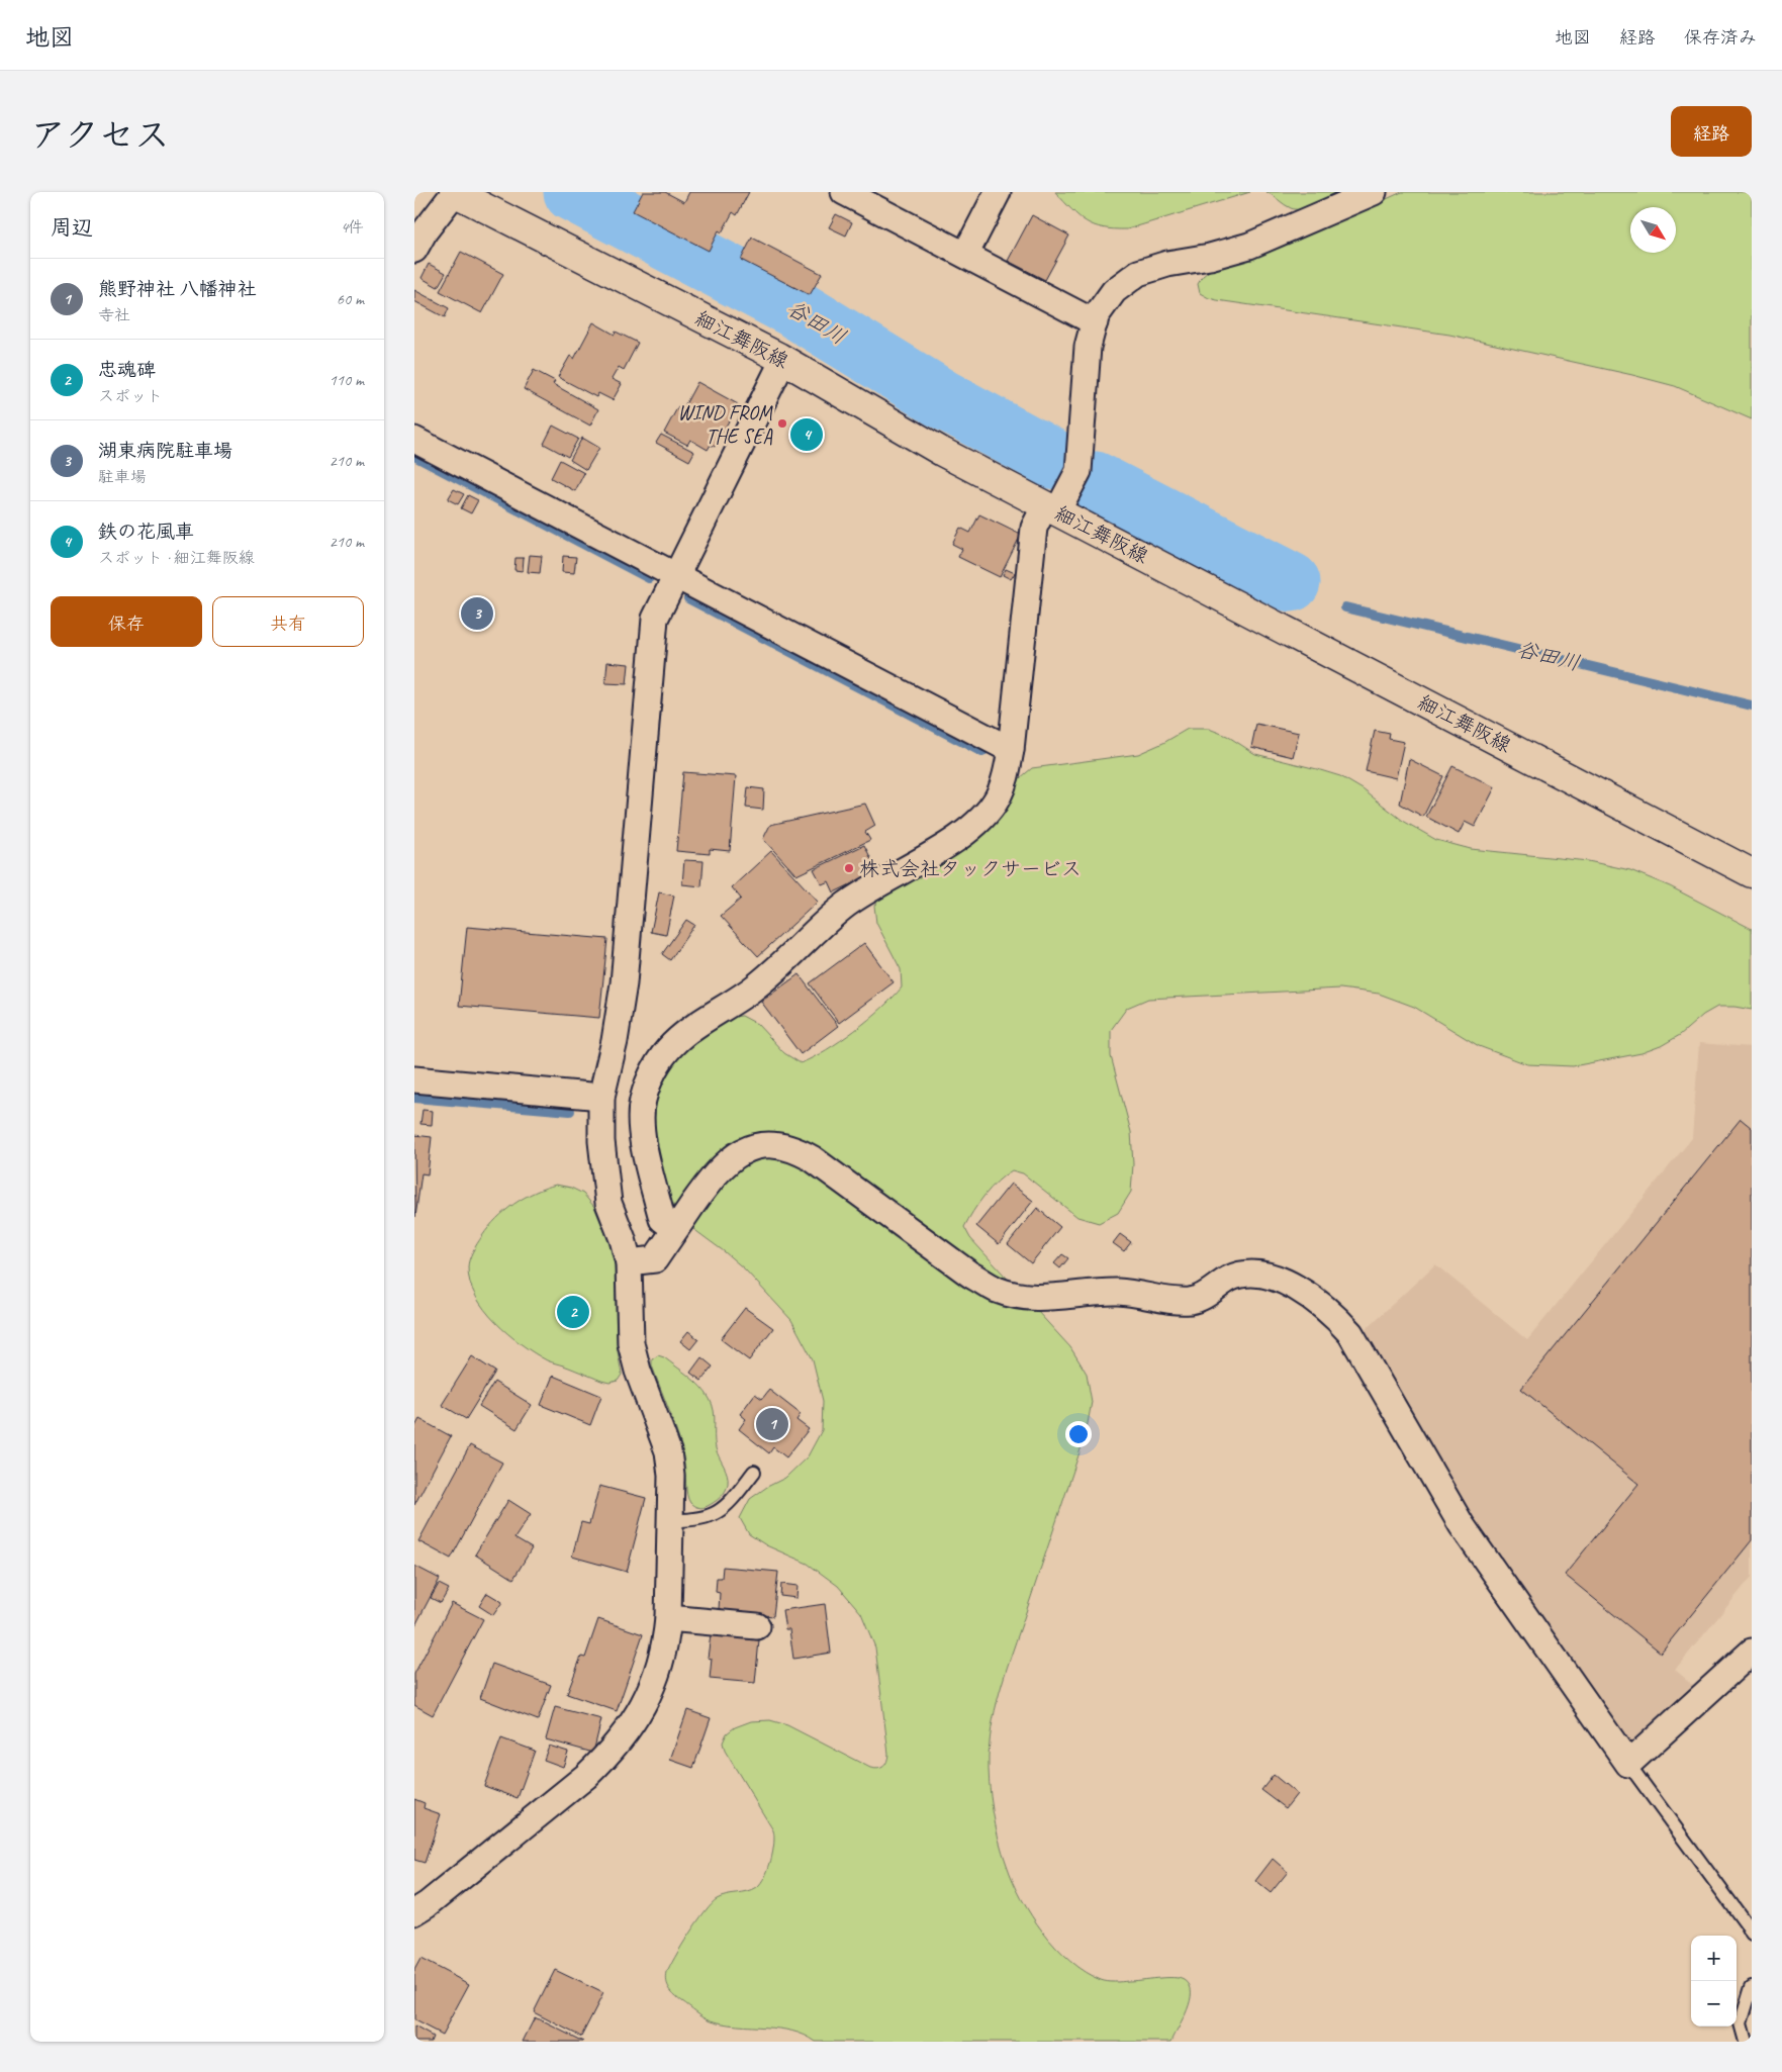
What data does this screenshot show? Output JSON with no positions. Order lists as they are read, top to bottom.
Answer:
{
  "streets": {
    "main road": ["細江舞阪線"]
  },
  "water": ["谷田川"],
  "places": ["WIND FROM THE SEA", "株式会社タックサービス"],
  "north": "bottom right",
  "page": {
    "header": "地図",
    "nav": ["地図", "経路", "保存済み"],
    "title": "アクセス",
    "buttons": [
      "経路",
      ["保存", "共有"]
    ],
    "heading": ["周辺", "4件"],
    "list": [
      {
        "mark": "1",
        "name": "熊野神社 八幡神社",
        "note": "寺社",
        "value": "60 m"
      },
      {
        "mark": "2",
        "name": "忠魂碑",
        "note": "スポット",
        "value": "110 m"
      },
      {
        "mark": "3",
        "name": "湖東病院駐車場",
        "note": "駐車場",
        "value": "210 m"
      },
      {
        "mark": "4",
        "name": "鉄の花風車",
        "note": "スポット · 細江舞阪線",
        "value": "210 m"
      }
    ],
    "pins": [
      "4",
      "3",
      "2",
      "1"
    ],
    "map_buttons": ["+", "−"]
  }
}
